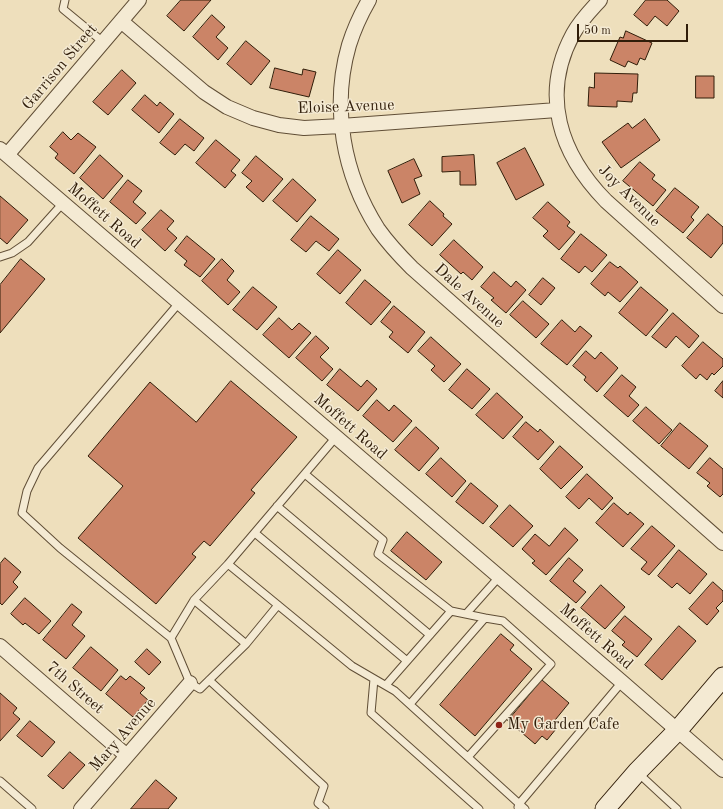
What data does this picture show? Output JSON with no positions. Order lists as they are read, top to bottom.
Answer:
{
  "streets": {
    "street": [
      "Garrison Street",
      "Eloise Avenue",
      "Joy Avenue",
      "Moffett Road",
      "Dale Avenue",
      "7th Street",
      "Mary Avenue"
    ]
  },
  "crossings": [
    ["Garrison Street", "Eloise Avenue"],
    ["Garrison Street", "Moffett Road"],
    ["Eloise Avenue", "Joy Avenue"],
    ["Eloise Avenue", "Dale Avenue"],
    ["7th Street", "Mary Avenue"]
  ],
  "places": ["My Garden Cafe"],
  "scale_bar": "50 m"
}
